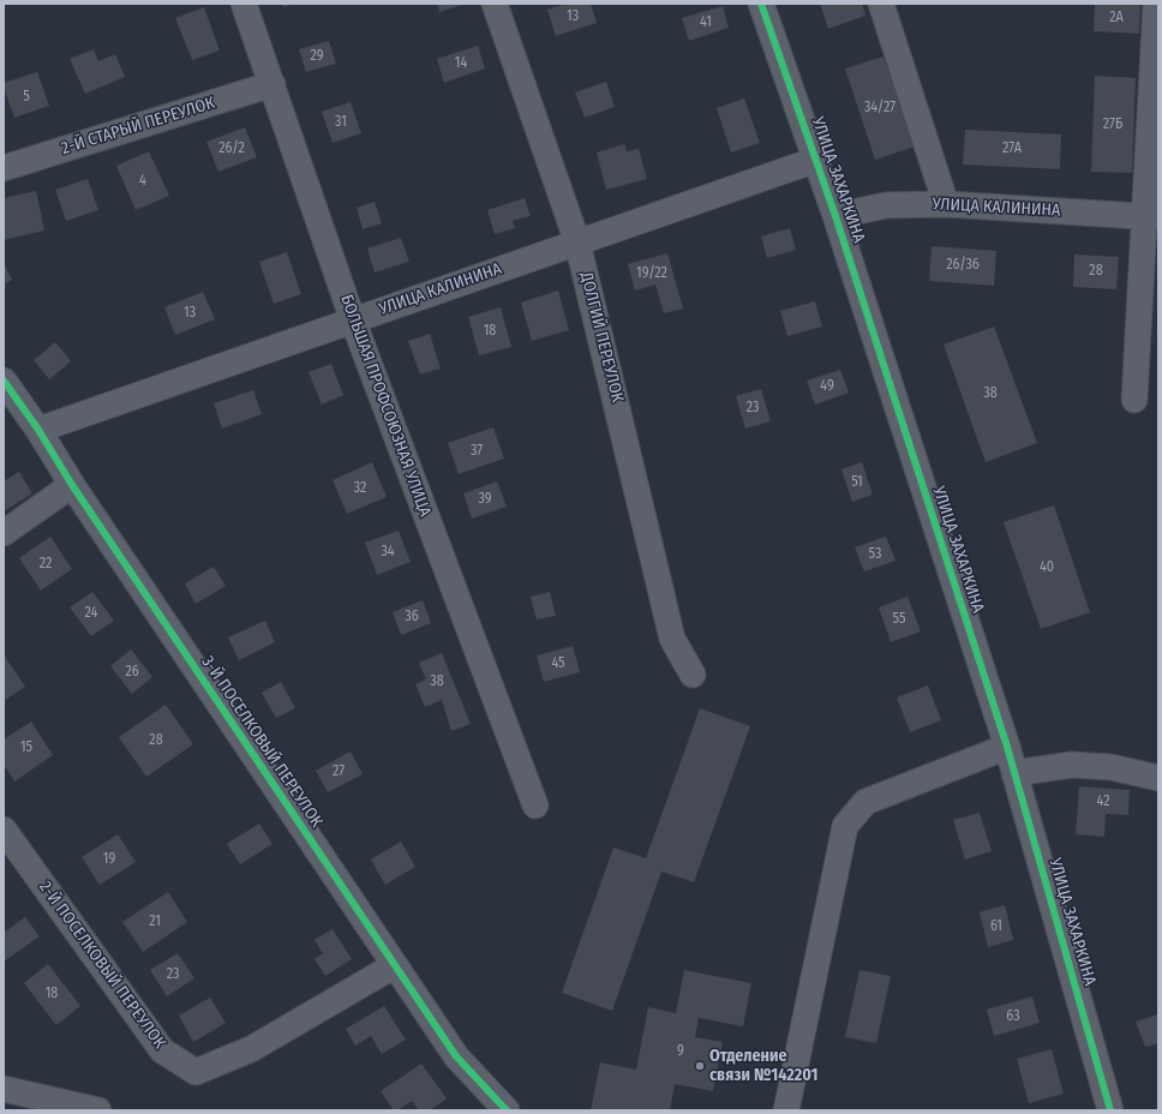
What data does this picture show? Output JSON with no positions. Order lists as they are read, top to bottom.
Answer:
{
  "streets": {
    "street": [
      "2-Й СТАРЫЙ ПЕРЕУЛОК",
      "УЛИЦА ЗАХАРКИНА",
      "УЛИЦА КАЛИНИНА",
      "ДОЛГИЙ ПЕРЕУЛОК",
      "БОЛЬШАЯ ПРОФСОЮЗНАЯ УЛИЦА",
      "3-Й ПОСЕЛКОВЫЙ ПЕРЕУЛОК",
      "2-Й ПОСЕЛКОВЫЙ ПЕРЕУЛОК"
    ]
  },
  "crossings": [
    ["2-Й СТАРЫЙ ПЕРЕУЛОК", "БОЛЬШАЯ ПРОФСОЮЗНАЯ УЛИЦА"],
    ["УЛИЦА ЗАХАРКИНА", "УЛИЦА КАЛИНИНА"],
    ["УЛИЦА КАЛИНИНА", "ДОЛГИЙ ПЕРЕУЛОК"],
    ["УЛИЦА КАЛИНИНА", "БОЛЬШАЯ ПРОФСОЮЗНАЯ УЛИЦА"],
    ["УЛИЦА КАЛИНИНА", "3-Й ПОСЕЛКОВЫЙ ПЕРЕУЛОК"],
    ["3-Й ПОСЕЛКОВЫЙ ПЕРЕУЛОК", "2-Й ПОСЕЛКОВЫЙ ПЕРЕУЛОК"]
  ],
  "places": ["Отделение связи №142201"],
  "house_numbers": [
    "13",
    "2А",
    "41",
    "29",
    "14",
    "5",
    "34/27",
    "31",
    "27Б",
    "26/2",
    "27А",
    "4",
    "26/36",
    "28",
    "19/22",
    "13",
    "18",
    "49",
    "38",
    "23",
    "37",
    "51",
    "32",
    "39",
    "34",
    "53",
    "22",
    "40",
    "24",
    "36",
    "55",
    "45",
    "26",
    "38",
    "28",
    "15",
    "27",
    "42",
    "19",
    "21",
    "61",
    "23",
    "18",
    "63",
    "9"
  ]
}
